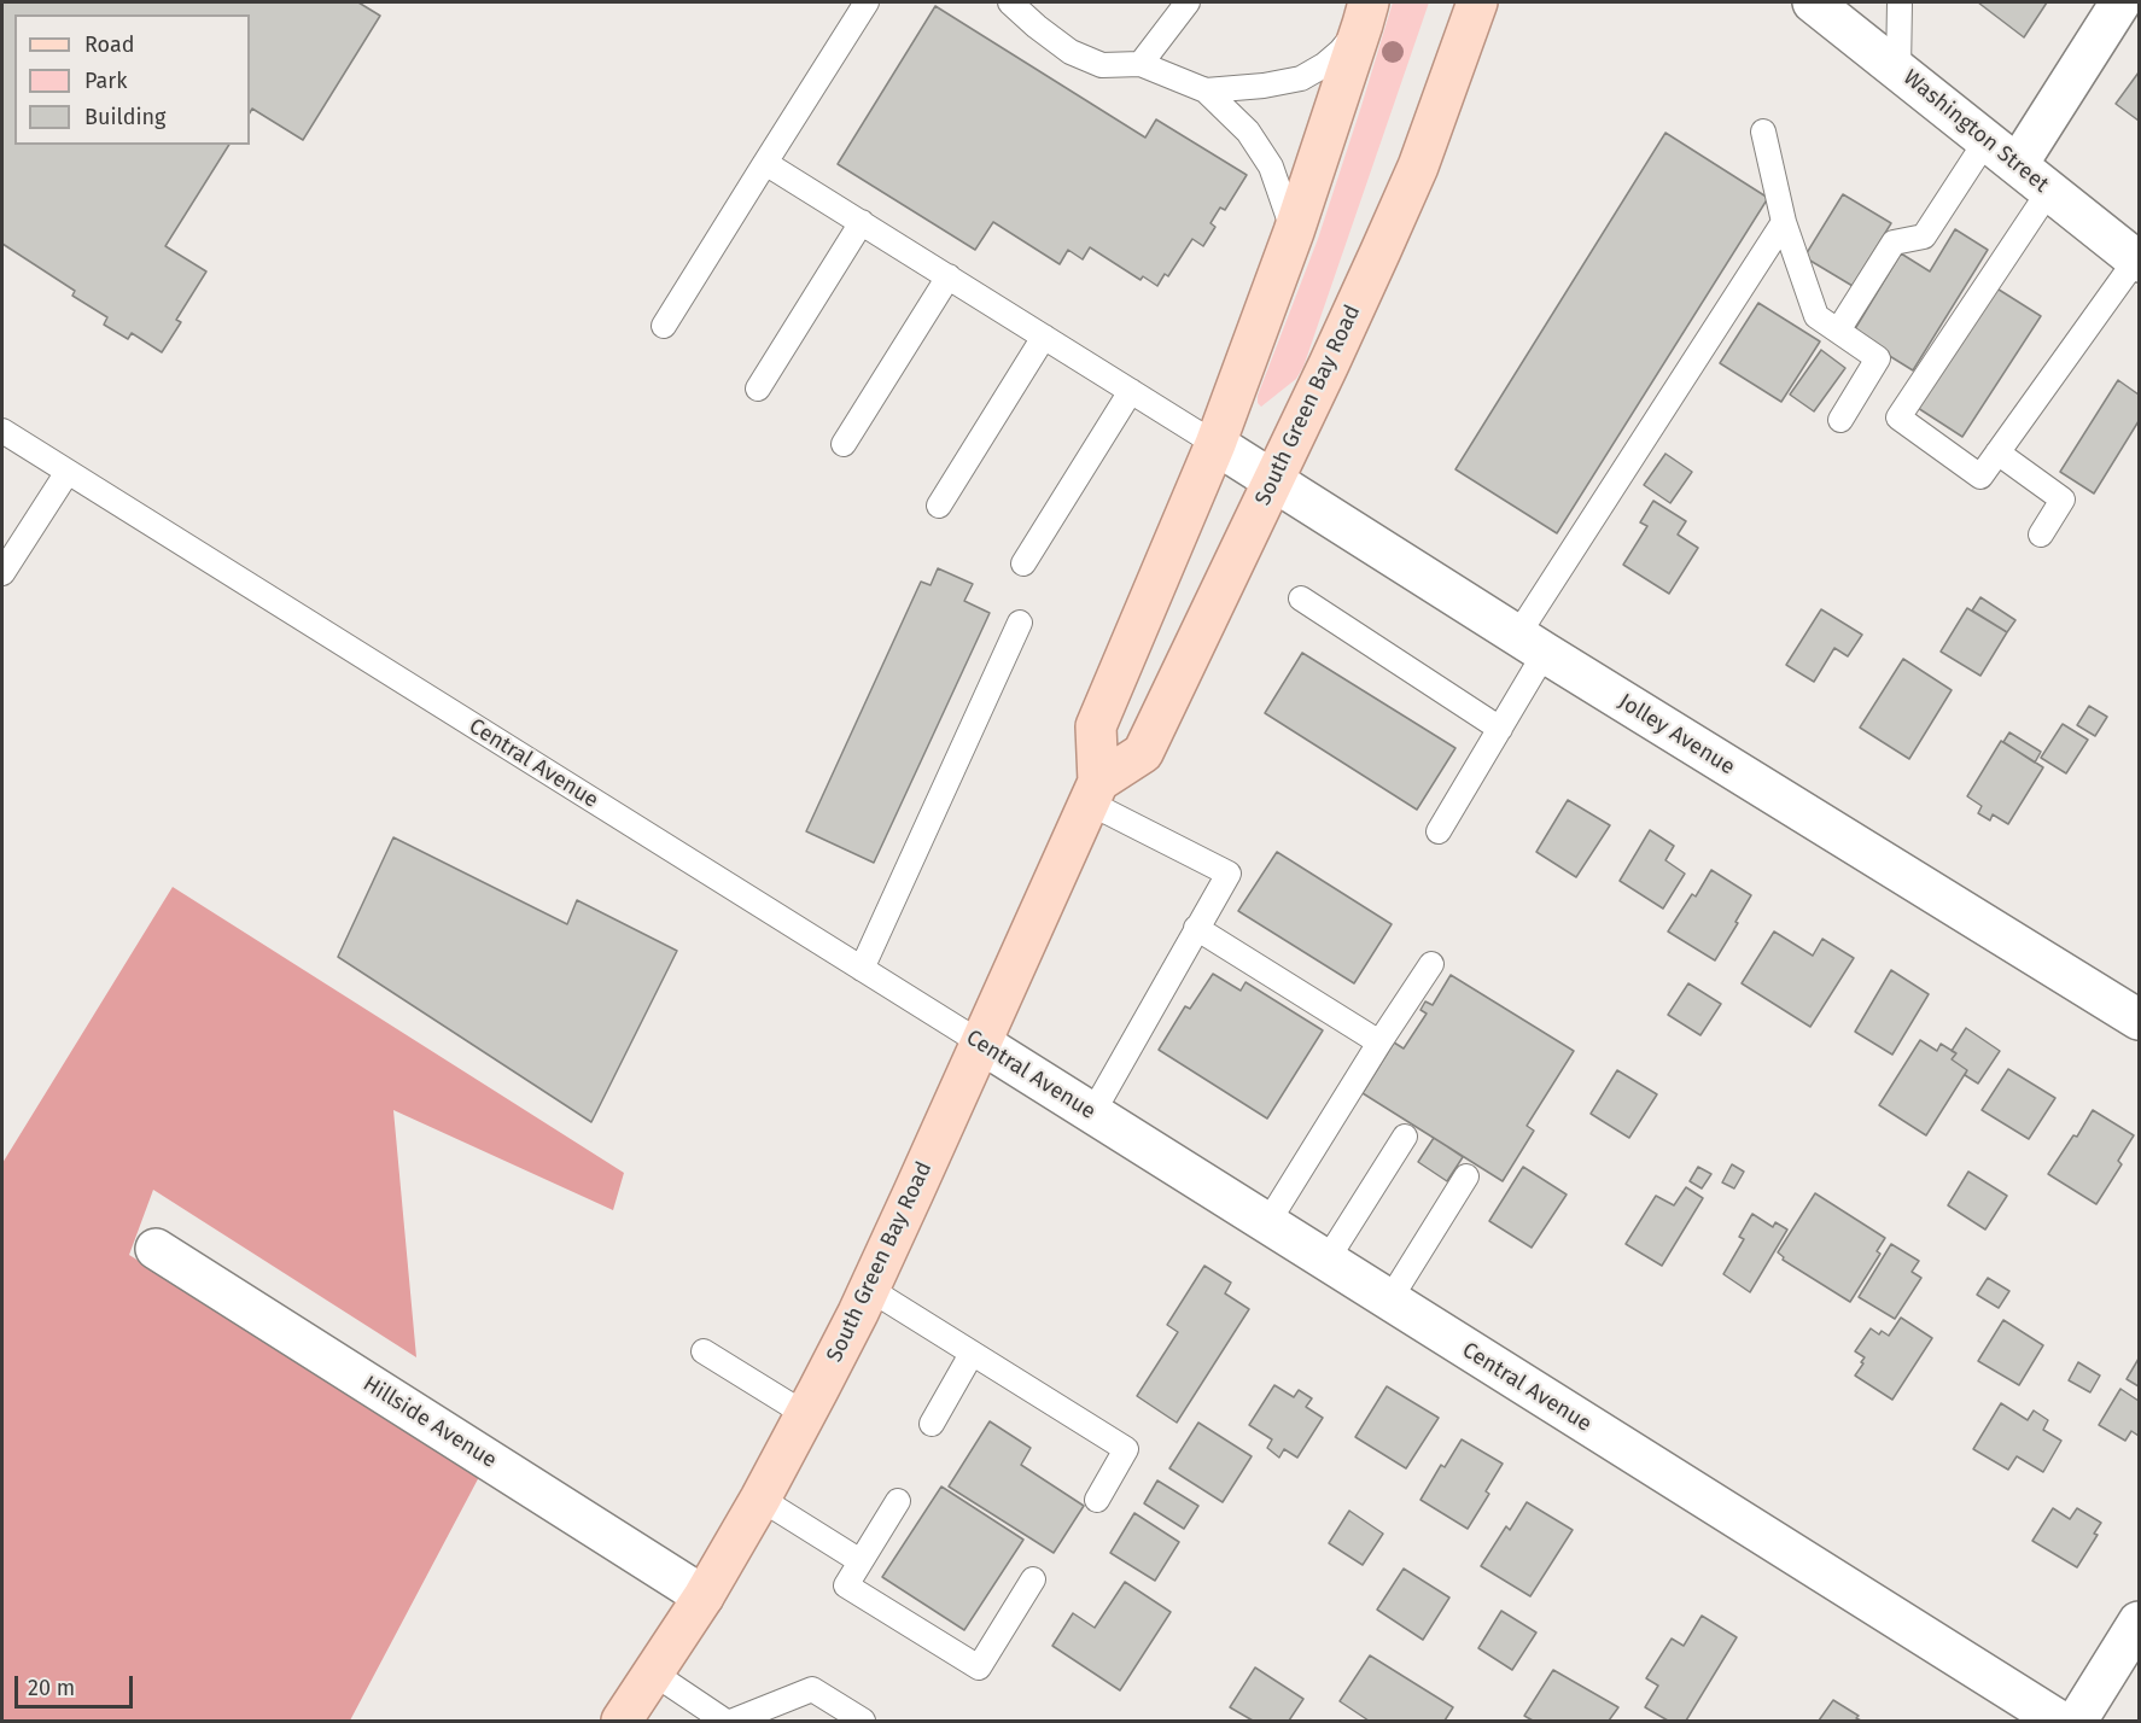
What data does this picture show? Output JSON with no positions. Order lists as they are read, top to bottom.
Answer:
{
  "streets": {
    "main road": ["South Green Bay Road"],
    "street": [
      "Washington Street",
      "Jolley Avenue",
      "Central Avenue",
      "Hillside Avenue"
    ]
  },
  "crossings": [
    ["South Green Bay Road", "Jolley Avenue"],
    ["South Green Bay Road", "Central Avenue"],
    ["South Green Bay Road", "Hillside Avenue"]
  ],
  "legend": ["Road", "Park", "Building"],
  "scale_bar": "20 m"
}
